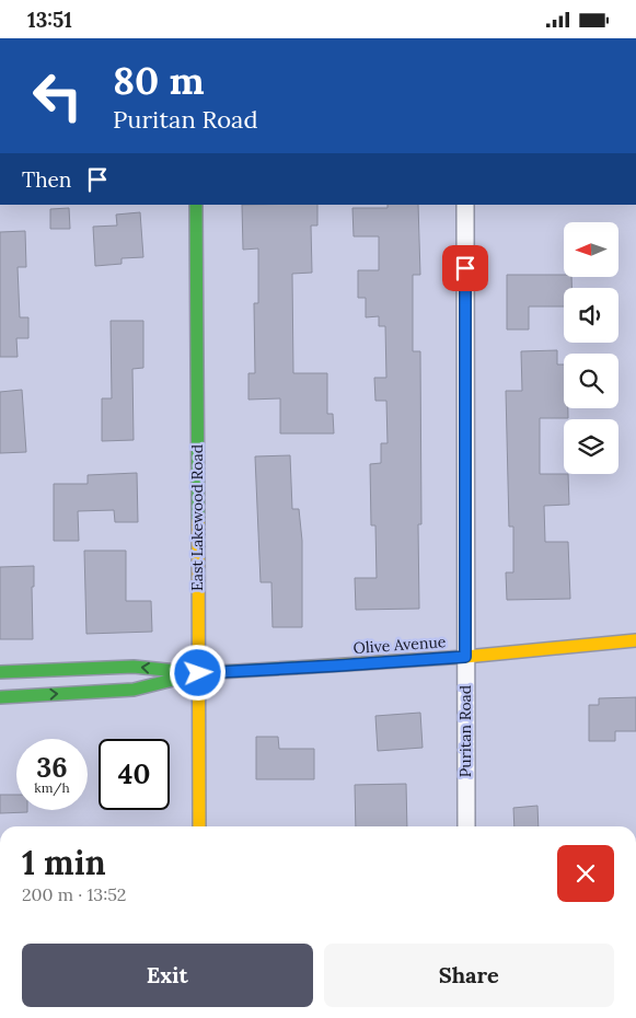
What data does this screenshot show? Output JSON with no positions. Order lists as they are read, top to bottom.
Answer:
{
  "streets": {
    "street": ["East Lakewood Road", "Olive Avenue", "Puritan Road"]
  },
  "crossings": [
    ["East Lakewood Road", "Olive Avenue"],
    ["Olive Avenue", "Puritan Road"]
  ],
  "north": "left",
  "page": {
    "status": "13:51",
    "turn": ["80 m", "Puritan Road"],
    "then": "Then",
    "speed": "36 km/h",
    "limit": "40",
    "heading": ["1 min", "200 m · 13:52"],
    "buttons": ["Exit", "Share"]
  }
}
